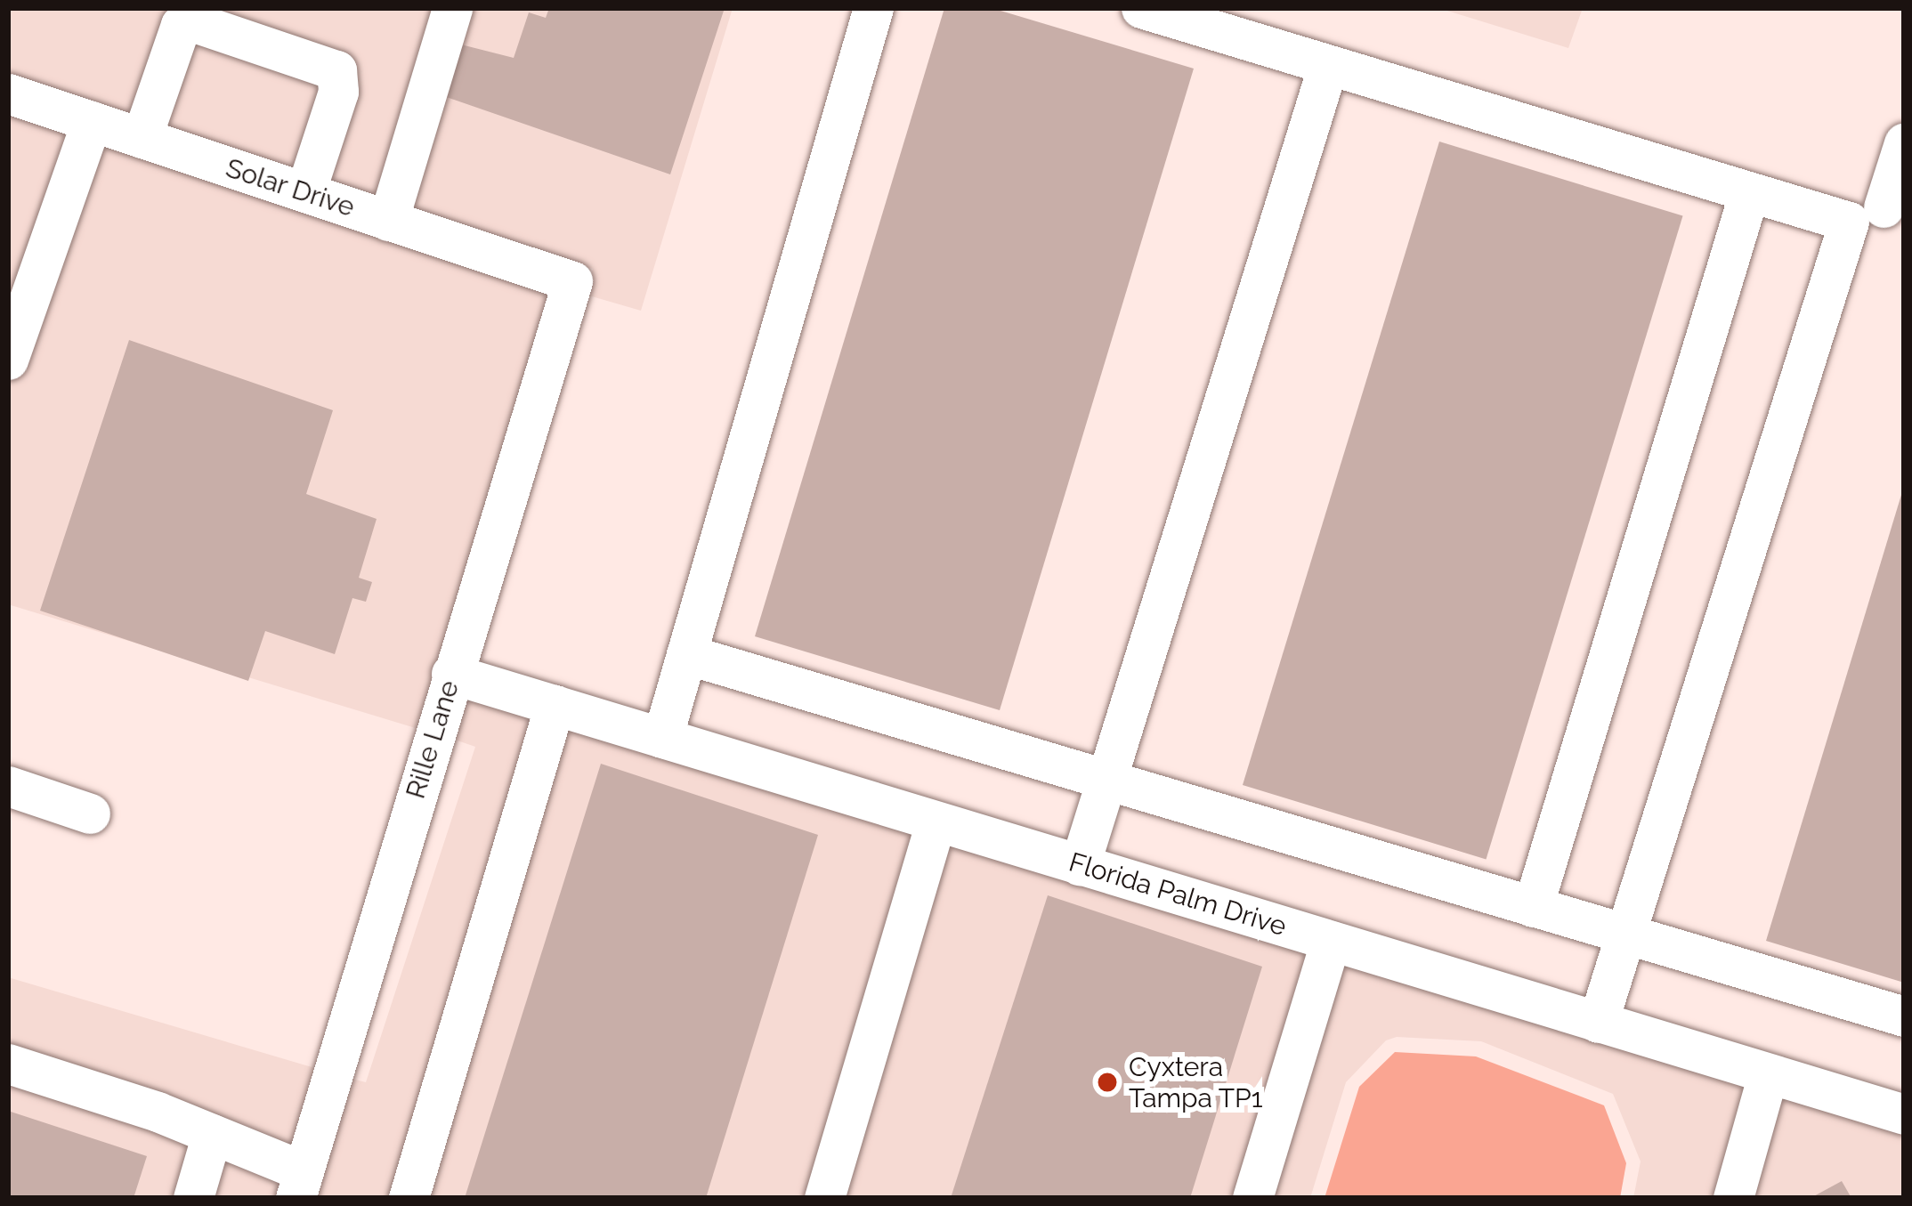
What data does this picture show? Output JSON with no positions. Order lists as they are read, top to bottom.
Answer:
{
  "streets": {
    "street": ["Solar Drive", "Rille Lane", "Florida Palm Drive"]
  },
  "crossings": [
    ["Solar Drive", "Rille Lane"],
    ["Rille Lane", "Florida Palm Drive"]
  ],
  "places": ["Cyxtera Tampa TP1"]
}
